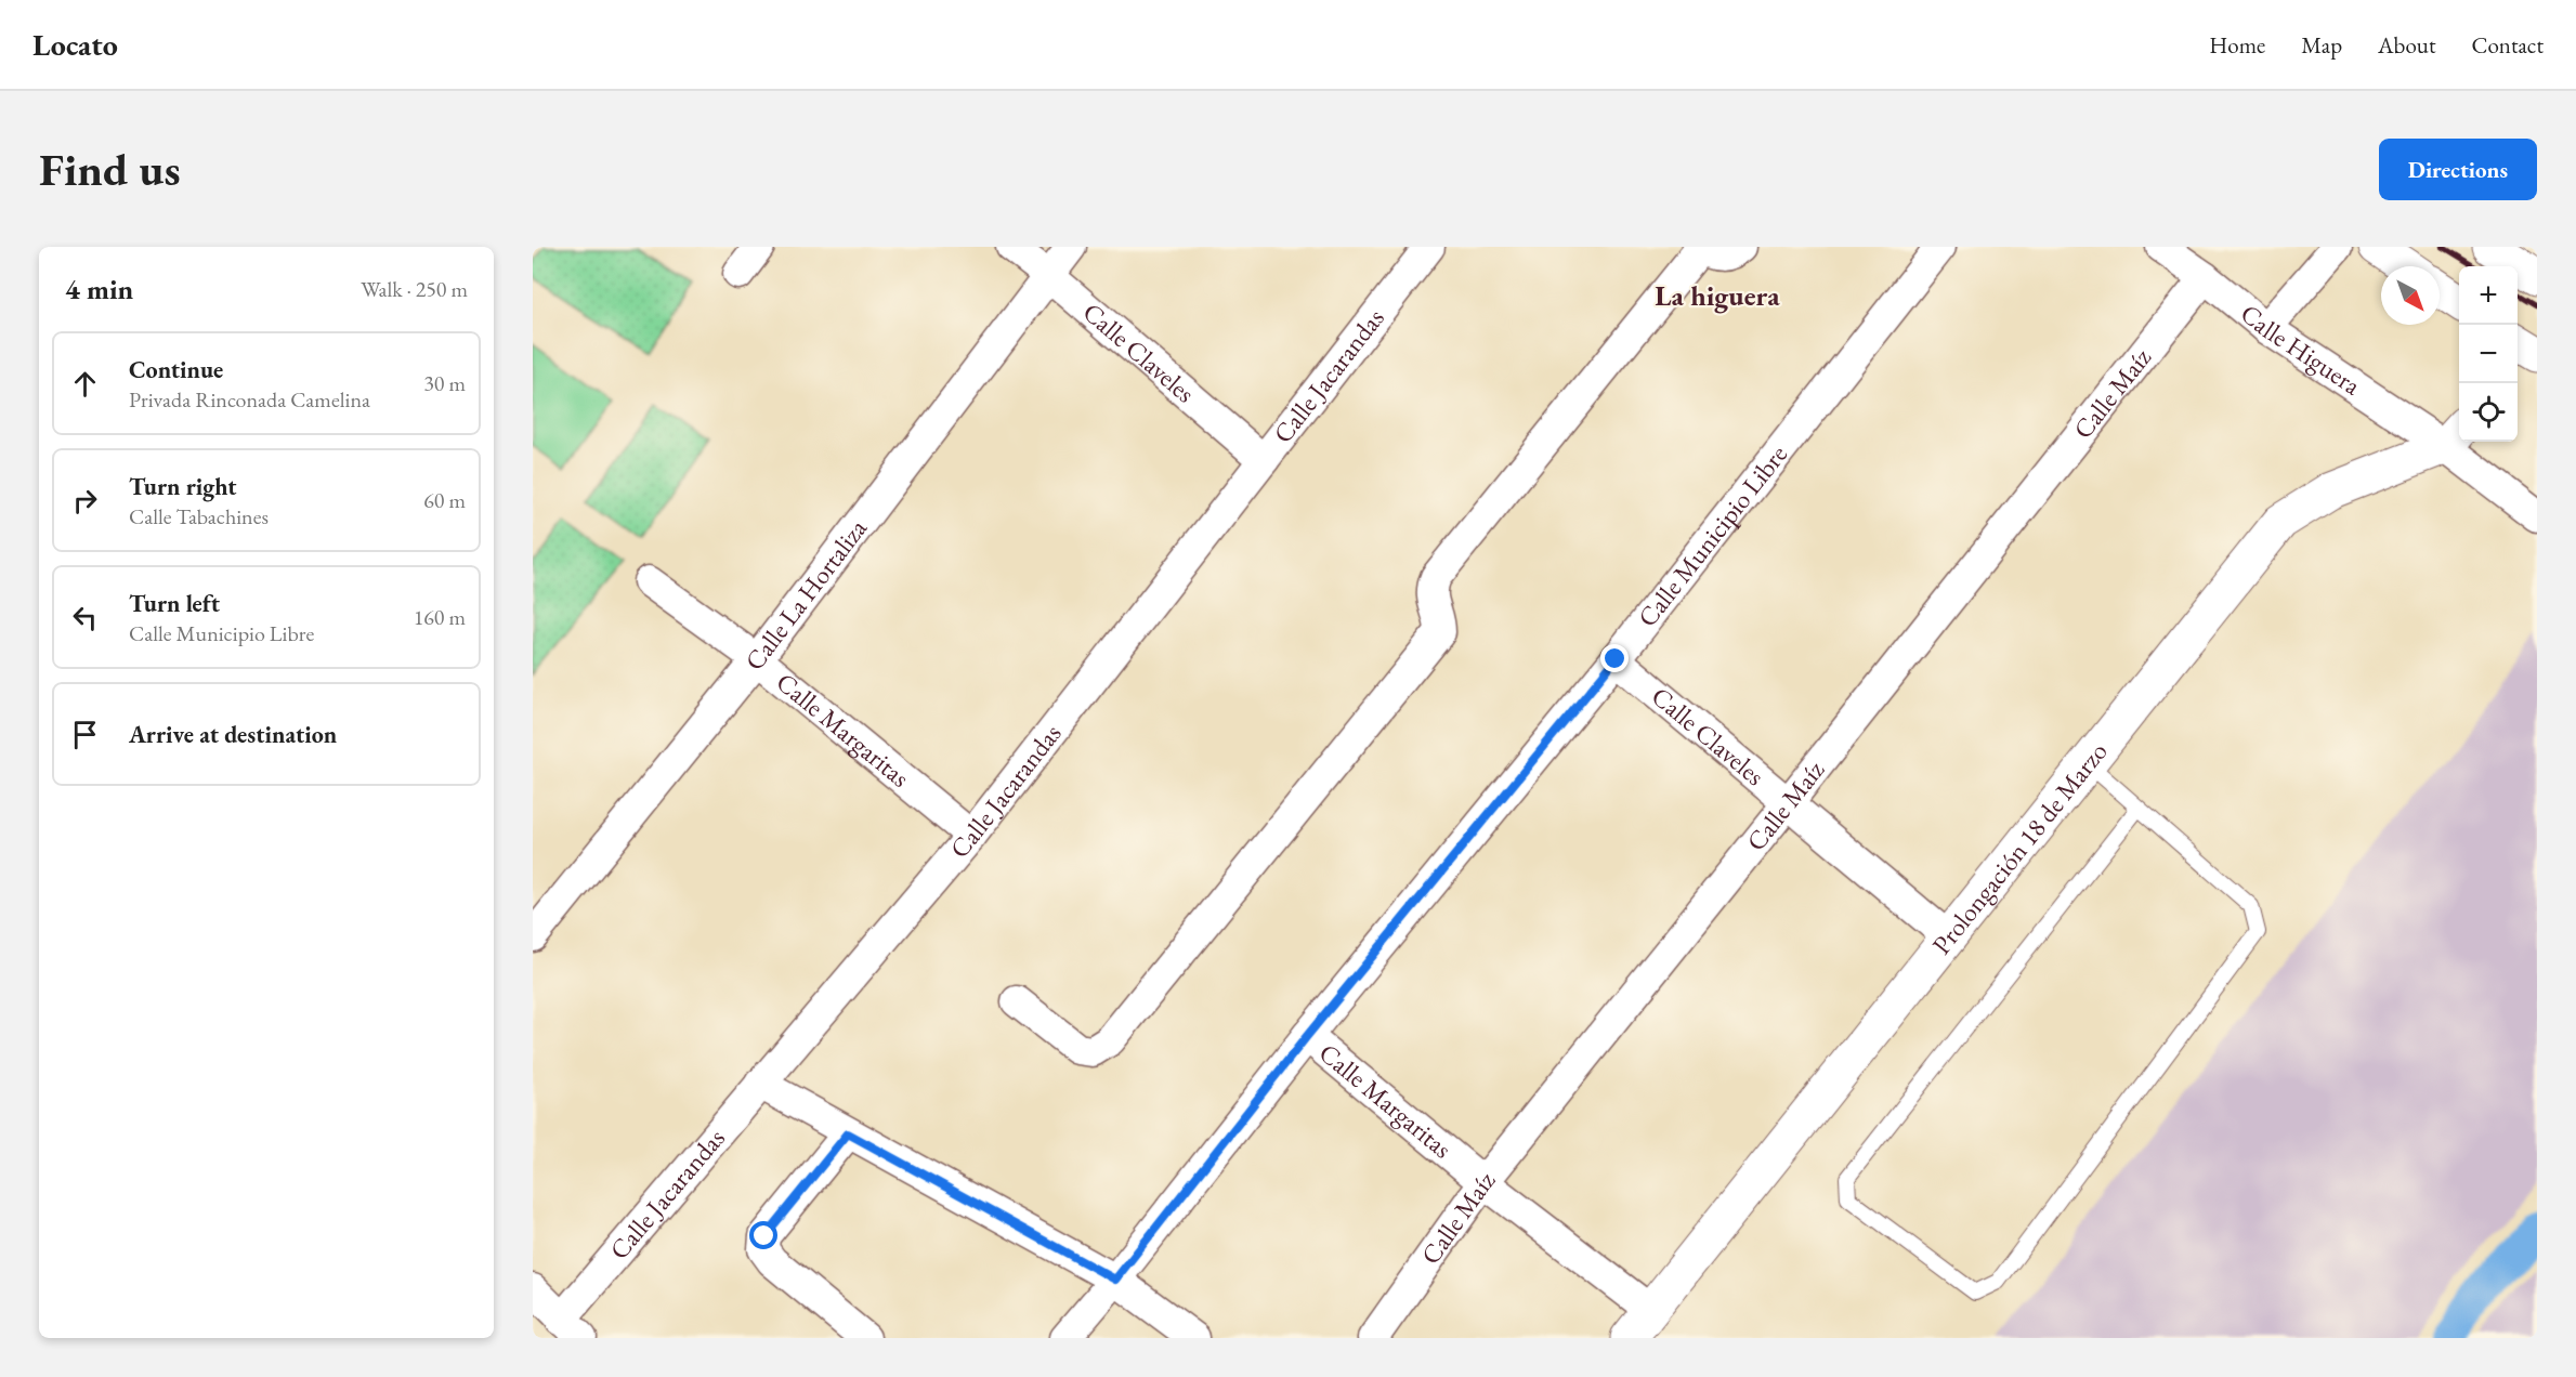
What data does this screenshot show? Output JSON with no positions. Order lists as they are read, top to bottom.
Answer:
{
  "streets": {
    "street": [
      "Calle Higuera",
      "Calle Claveles",
      "Calle Jacarandas",
      "Calle Maíz",
      "Calle Municipio Libre",
      "Calle La Hortaliza",
      "Calle Margaritas",
      "Prolongación 18 de Marzo"
    ]
  },
  "crossings": [
    ["Calle Higuera", "Calle Maíz"],
    ["Calle Higuera", "Prolongación 18 de Marzo"],
    ["Calle Claveles", "Calle Jacarandas"],
    ["Calle Claveles", "Calle Maíz"],
    ["Calle Claveles", "Calle Municipio Libre"],
    ["Calle Claveles", "Calle La Hortaliza"],
    ["Calle Claveles", "Prolongación 18 de Marzo"],
    ["Calle Jacarandas", "Calle Margaritas"],
    ["Calle Maíz", "Calle Margaritas"],
    ["Calle Municipio Libre", "Calle Margaritas"],
    ["Calle La Hortaliza", "Calle Margaritas"],
    ["Calle Margaritas", "Prolongación 18 de Marzo"]
  ],
  "districts": ["La higuera"],
  "north": "bottom right",
  "page": {
    "header": "Locato",
    "nav": [
      "Home",
      "Map",
      "About",
      "Contact"
    ],
    "buttons": "Directions",
    "title": "Find us",
    "heading": ["4 min", "Walk · 250 m"],
    "map_buttons": ["+", "−"],
    "list": [
      ["Continue", "Privada Rinconada Camelina", "30 m"],
      ["Turn right", "Calle Tabachines", "60 m"],
      ["Turn left", "Calle Municipio Libre", "160 m"],
      "Arrive at destination"
    ]
  }
}
